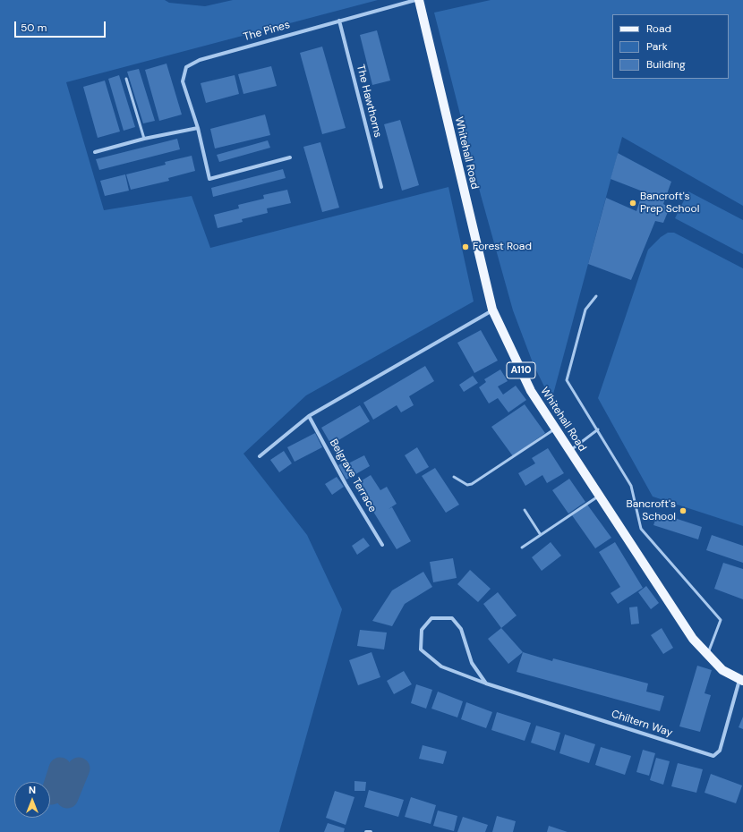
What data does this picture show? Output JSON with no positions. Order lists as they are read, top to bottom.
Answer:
{
  "streets": {
    "main road": ["Whitehall Road", "A110"],
    "street": [
      "The Pines",
      "The Hawthorns",
      "Belgrave Terrace",
      "Chiltern Way"
    ]
  },
  "crossings": [
    ["The Pines", "The Hawthorns"],
    ["Whitehall Road", "Chiltern Way"]
  ],
  "places": ["Bancroft's Prep School", "Forest Road", "Bancroft's School"],
  "legend": ["Road", "Park", "Building"],
  "scale_bar": "50 m",
  "north": "top"
}
